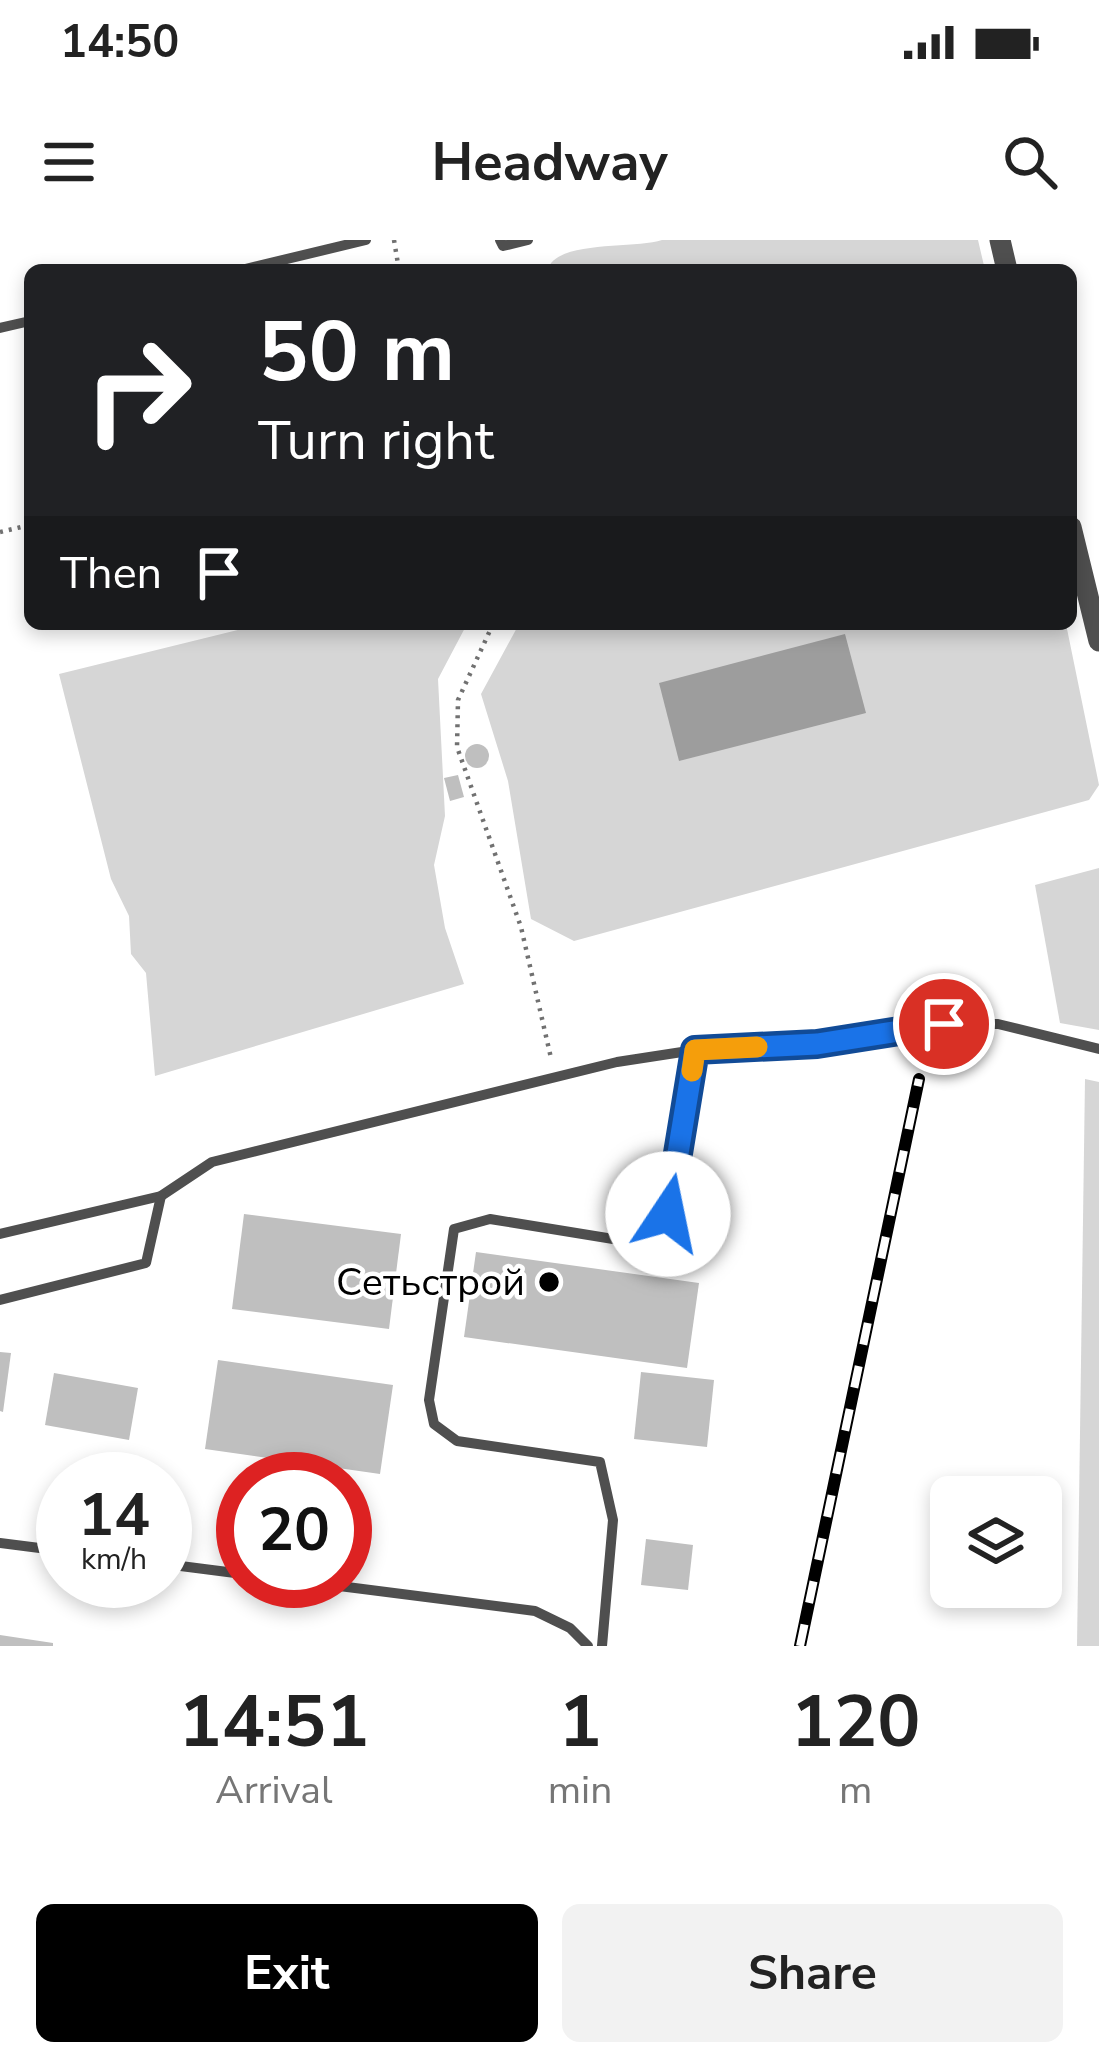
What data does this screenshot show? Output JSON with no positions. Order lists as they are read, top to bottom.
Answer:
{
  "places": ["Сетьстрой"],
  "page": {
    "status": "14:50",
    "header": "Headway",
    "turn": ["50 m", "Turn right"],
    "then": "Then",
    "speed": "14 km/h",
    "limit": "20",
    "eta": [
      "14:51",
      "Arrival",
      "1",
      "min",
      "120",
      "m"
    ],
    "buttons": ["Exit", "Share"]
  }
}
